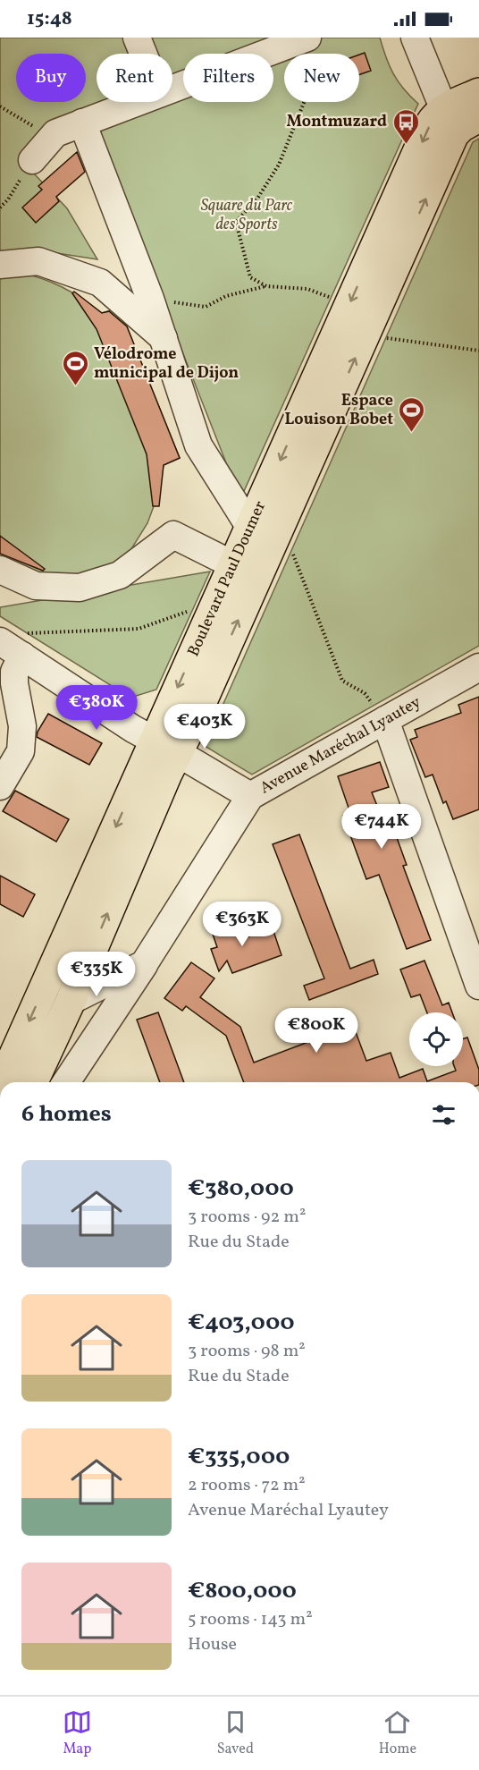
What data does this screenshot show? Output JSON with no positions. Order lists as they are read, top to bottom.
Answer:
{
  "streets": {
    "main road": ["Boulevard Paul Doumer"],
    "street": ["Avenue Maréchal Lyautey"]
  },
  "parks": ["Square du Parc des Sports"],
  "places": {
    "bus stop": ["Montmuzard"],
    "sports": ["Vélodrome municipal de Dijon", "Espace Louison Bobet"]
  },
  "page": {
    "status": "15:48",
    "chip": [
      "Buy",
      "Rent",
      "Filters",
      "New"
    ],
    "price": [
      "€380K",
      "€403K",
      "€744K",
      "€363K",
      "€335K",
      "€800K"
    ],
    "heading": "6 homes",
    "list": [
      {
        "name": "€380,000",
        "note": "3 rooms · 92 m² · Rue du Stade"
      },
      {
        "name": "€403,000",
        "note": "3 rooms · 98 m² · Rue du Stade"
      },
      {
        "name": "€335,000",
        "note": "2 rooms · 72 m² · Avenue Maréchal Lyautey"
      },
      {
        "name": "€800,000",
        "note": "5 rooms · 143 m² · House"
      }
    ],
    "tabs": ["Map", "Saved", "Home"]
  }
}
